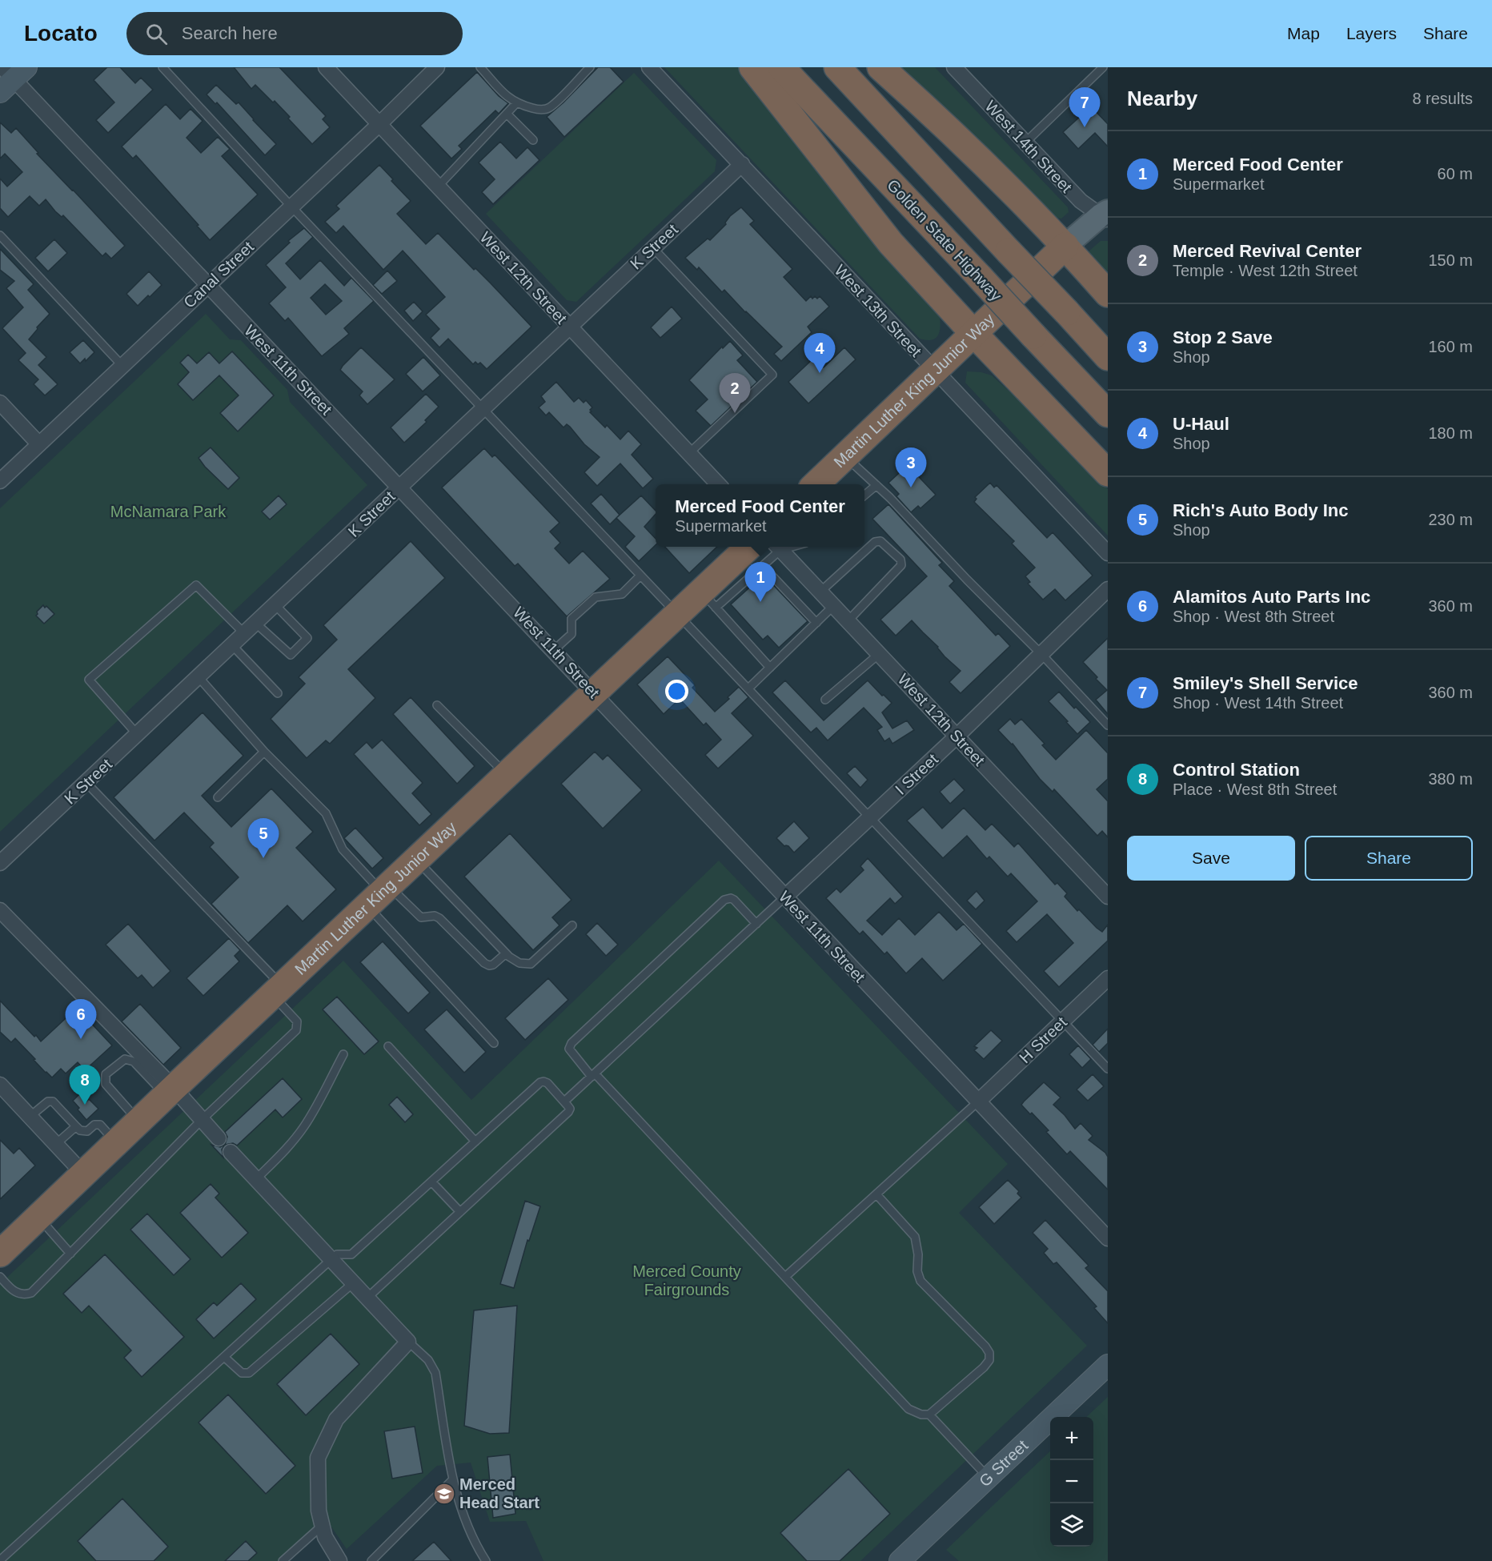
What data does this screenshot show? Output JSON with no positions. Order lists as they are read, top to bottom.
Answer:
{
  "streets": {
    "highway": ["Golden State Highway", "Martin Luther King Junior Way"],
    "main road": ["G Street"],
    "street": [
      "West 14th Street",
      "K Street",
      "Canal Street",
      "West 12th Street",
      "West 13th Street",
      "West 11th Street",
      "I Street",
      "H Street"
    ]
  },
  "crossings": [
    ["West 14th Street", "Martin Luther King Junior Way"],
    ["K Street", "West 12th Street"],
    ["K Street", "West 13th Street"],
    ["K Street", "West 11th Street"],
    ["Canal Street", "West 12th Street"],
    ["Canal Street", "West 11th Street"],
    ["West 12th Street", "I Street"],
    ["West 13th Street", "Martin Luther King Junior Way"],
    ["West 11th Street", "Martin Luther King Junior Way"],
    ["West 11th Street", "I Street"],
    ["West 11th Street", "H Street"]
  ],
  "parks": ["McNamara Park", "Merced County Fairgrounds"],
  "places": {
    "school or university": ["Merced Head Start"]
  },
  "page": {
    "header": "Locato",
    "search": "Search here",
    "nav": ["Map", "Layers", "Share"],
    "heading": ["Nearby", "8 results"],
    "pins": [
      "7",
      "4",
      "2",
      "3",
      "1",
      "5",
      "6",
      "8"
    ],
    "list": [
      {
        "mark": "1",
        "name": "Merced Food Center",
        "note": "Supermarket",
        "value": "60 m"
      },
      {
        "mark": "2",
        "name": "Merced Revival Center",
        "note": "Temple · West 12th Street",
        "value": "150 m"
      },
      {
        "mark": "3",
        "name": "Stop 2 Save",
        "note": "Shop",
        "value": "160 m"
      },
      {
        "mark": "4",
        "name": "U-Haul",
        "note": "Shop",
        "value": "180 m"
      },
      {
        "mark": "5",
        "name": "Rich's Auto Body Inc",
        "note": "Shop",
        "value": "230 m"
      },
      {
        "mark": "6",
        "name": "Alamitos Auto Parts Inc",
        "note": "Shop · West 8th Street",
        "value": "360 m"
      },
      {
        "mark": "7",
        "name": "Smiley's Shell Service",
        "note": "Shop · West 14th Street",
        "value": "360 m"
      },
      {
        "mark": "8",
        "name": "Control Station",
        "note": "Place · West 8th Street",
        "value": "380 m"
      }
    ],
    "popup": ["Merced Food Center", "Supermarket"],
    "buttons": ["Save", "Share"],
    "map_buttons": ["+", "−"]
  }
}
